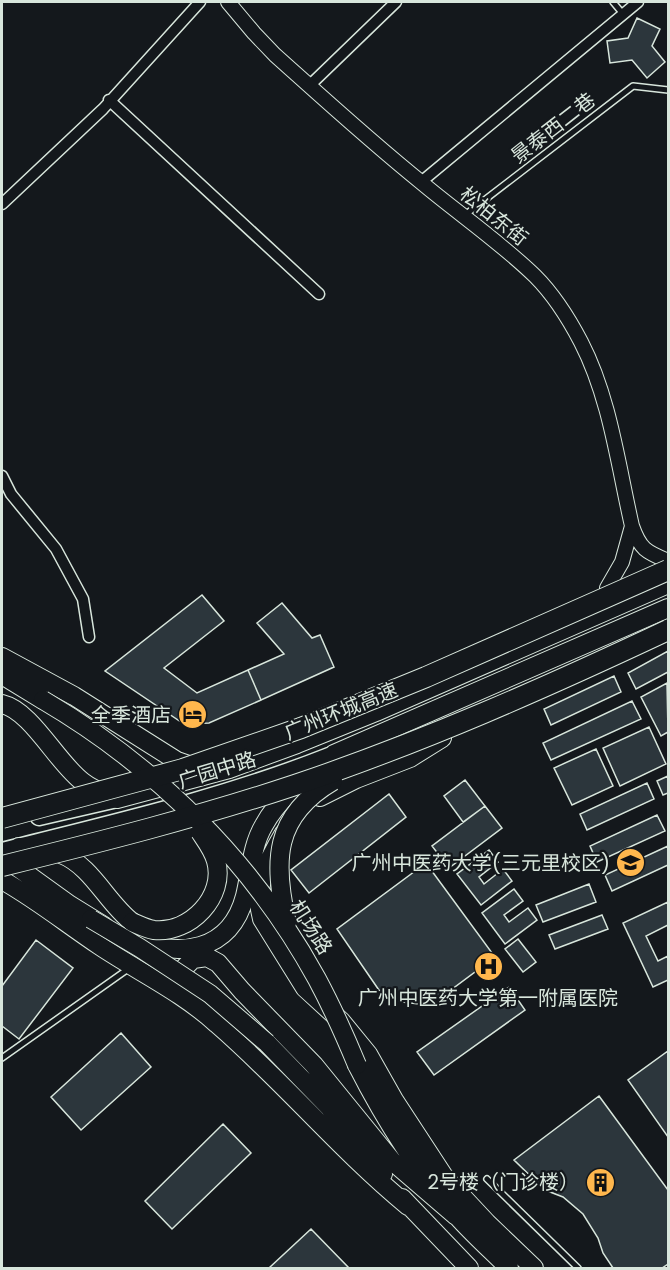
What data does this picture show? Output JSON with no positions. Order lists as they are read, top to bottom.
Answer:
{
  "streets": {
    "highway": ["广州环城高速", "广园中路", "机场路"],
    "street": ["松柏东街"],
    "lane": ["景泰西二巷"]
  },
  "crossings": [
    ["景泰西二巷", "松柏东街"]
  ],
  "places": {
    "hotel": ["全季酒店"],
    "school or university": ["广州中医药大学(三元里校区)"],
    "hospital": ["广州中医药大学第一附属医院"],
    "building": ["2号楼（门诊楼）"]
  }
}
